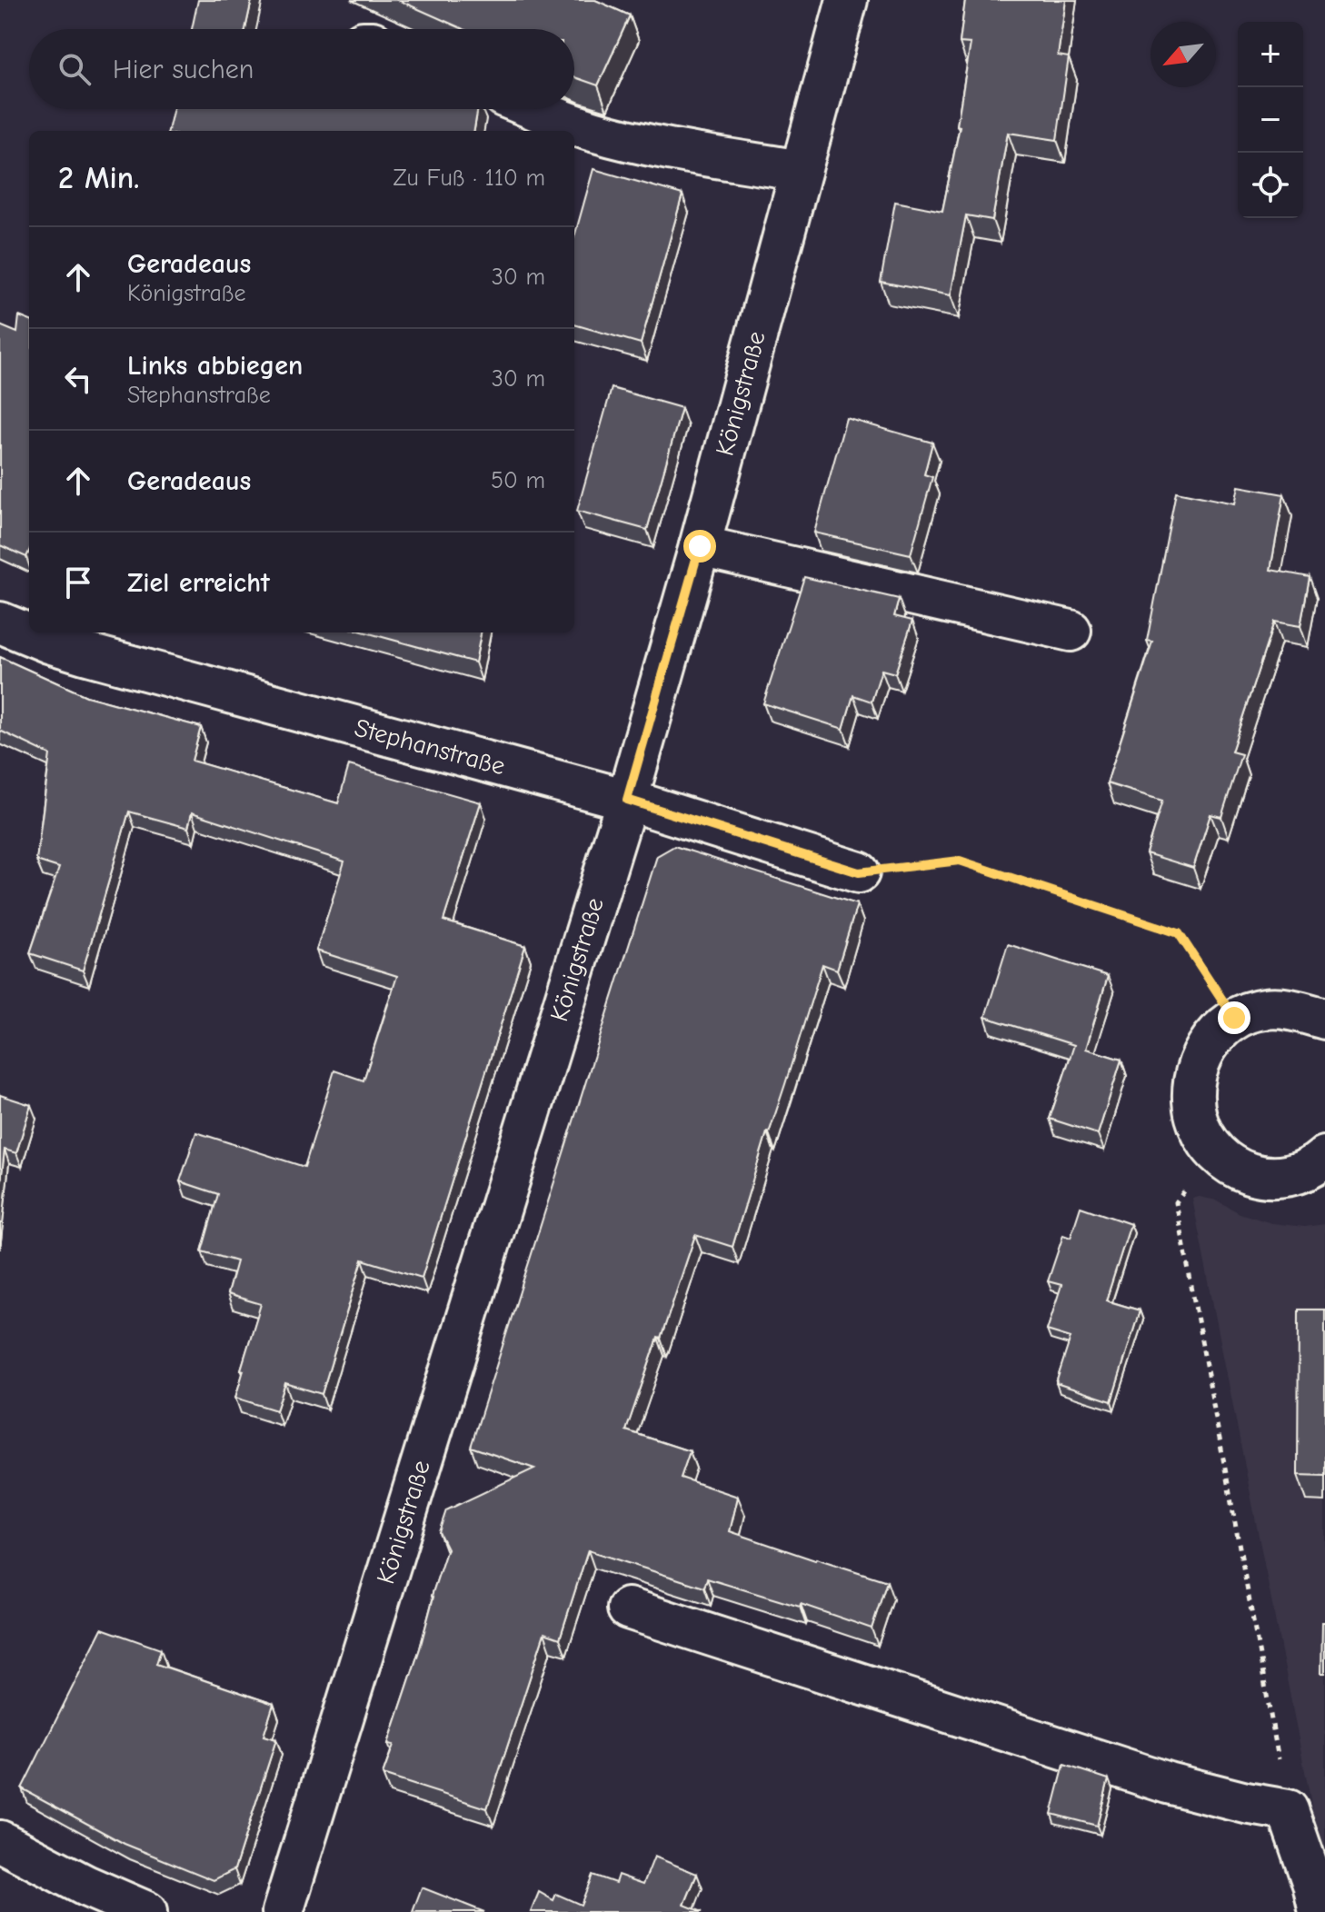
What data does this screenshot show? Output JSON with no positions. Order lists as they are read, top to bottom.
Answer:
{
  "streets": {
    "street": ["Königstraße", "Stephanstraße"]
  },
  "crossings": [
    ["Königstraße", "Stephanstraße"]
  ],
  "north": "bottom left",
  "page": {
    "map_buttons": ["+", "−"],
    "search": "Hier suchen",
    "heading": ["2 Min.", "Zu Fuß · 110 m"],
    "list": [
      ["Geradeaus", "Königstraße", "30 m"],
      ["Links abbiegen", "Stephanstraße", "30 m"],
      ["Geradeaus", "50 m"],
      "Ziel erreicht"
    ]
  }
}
